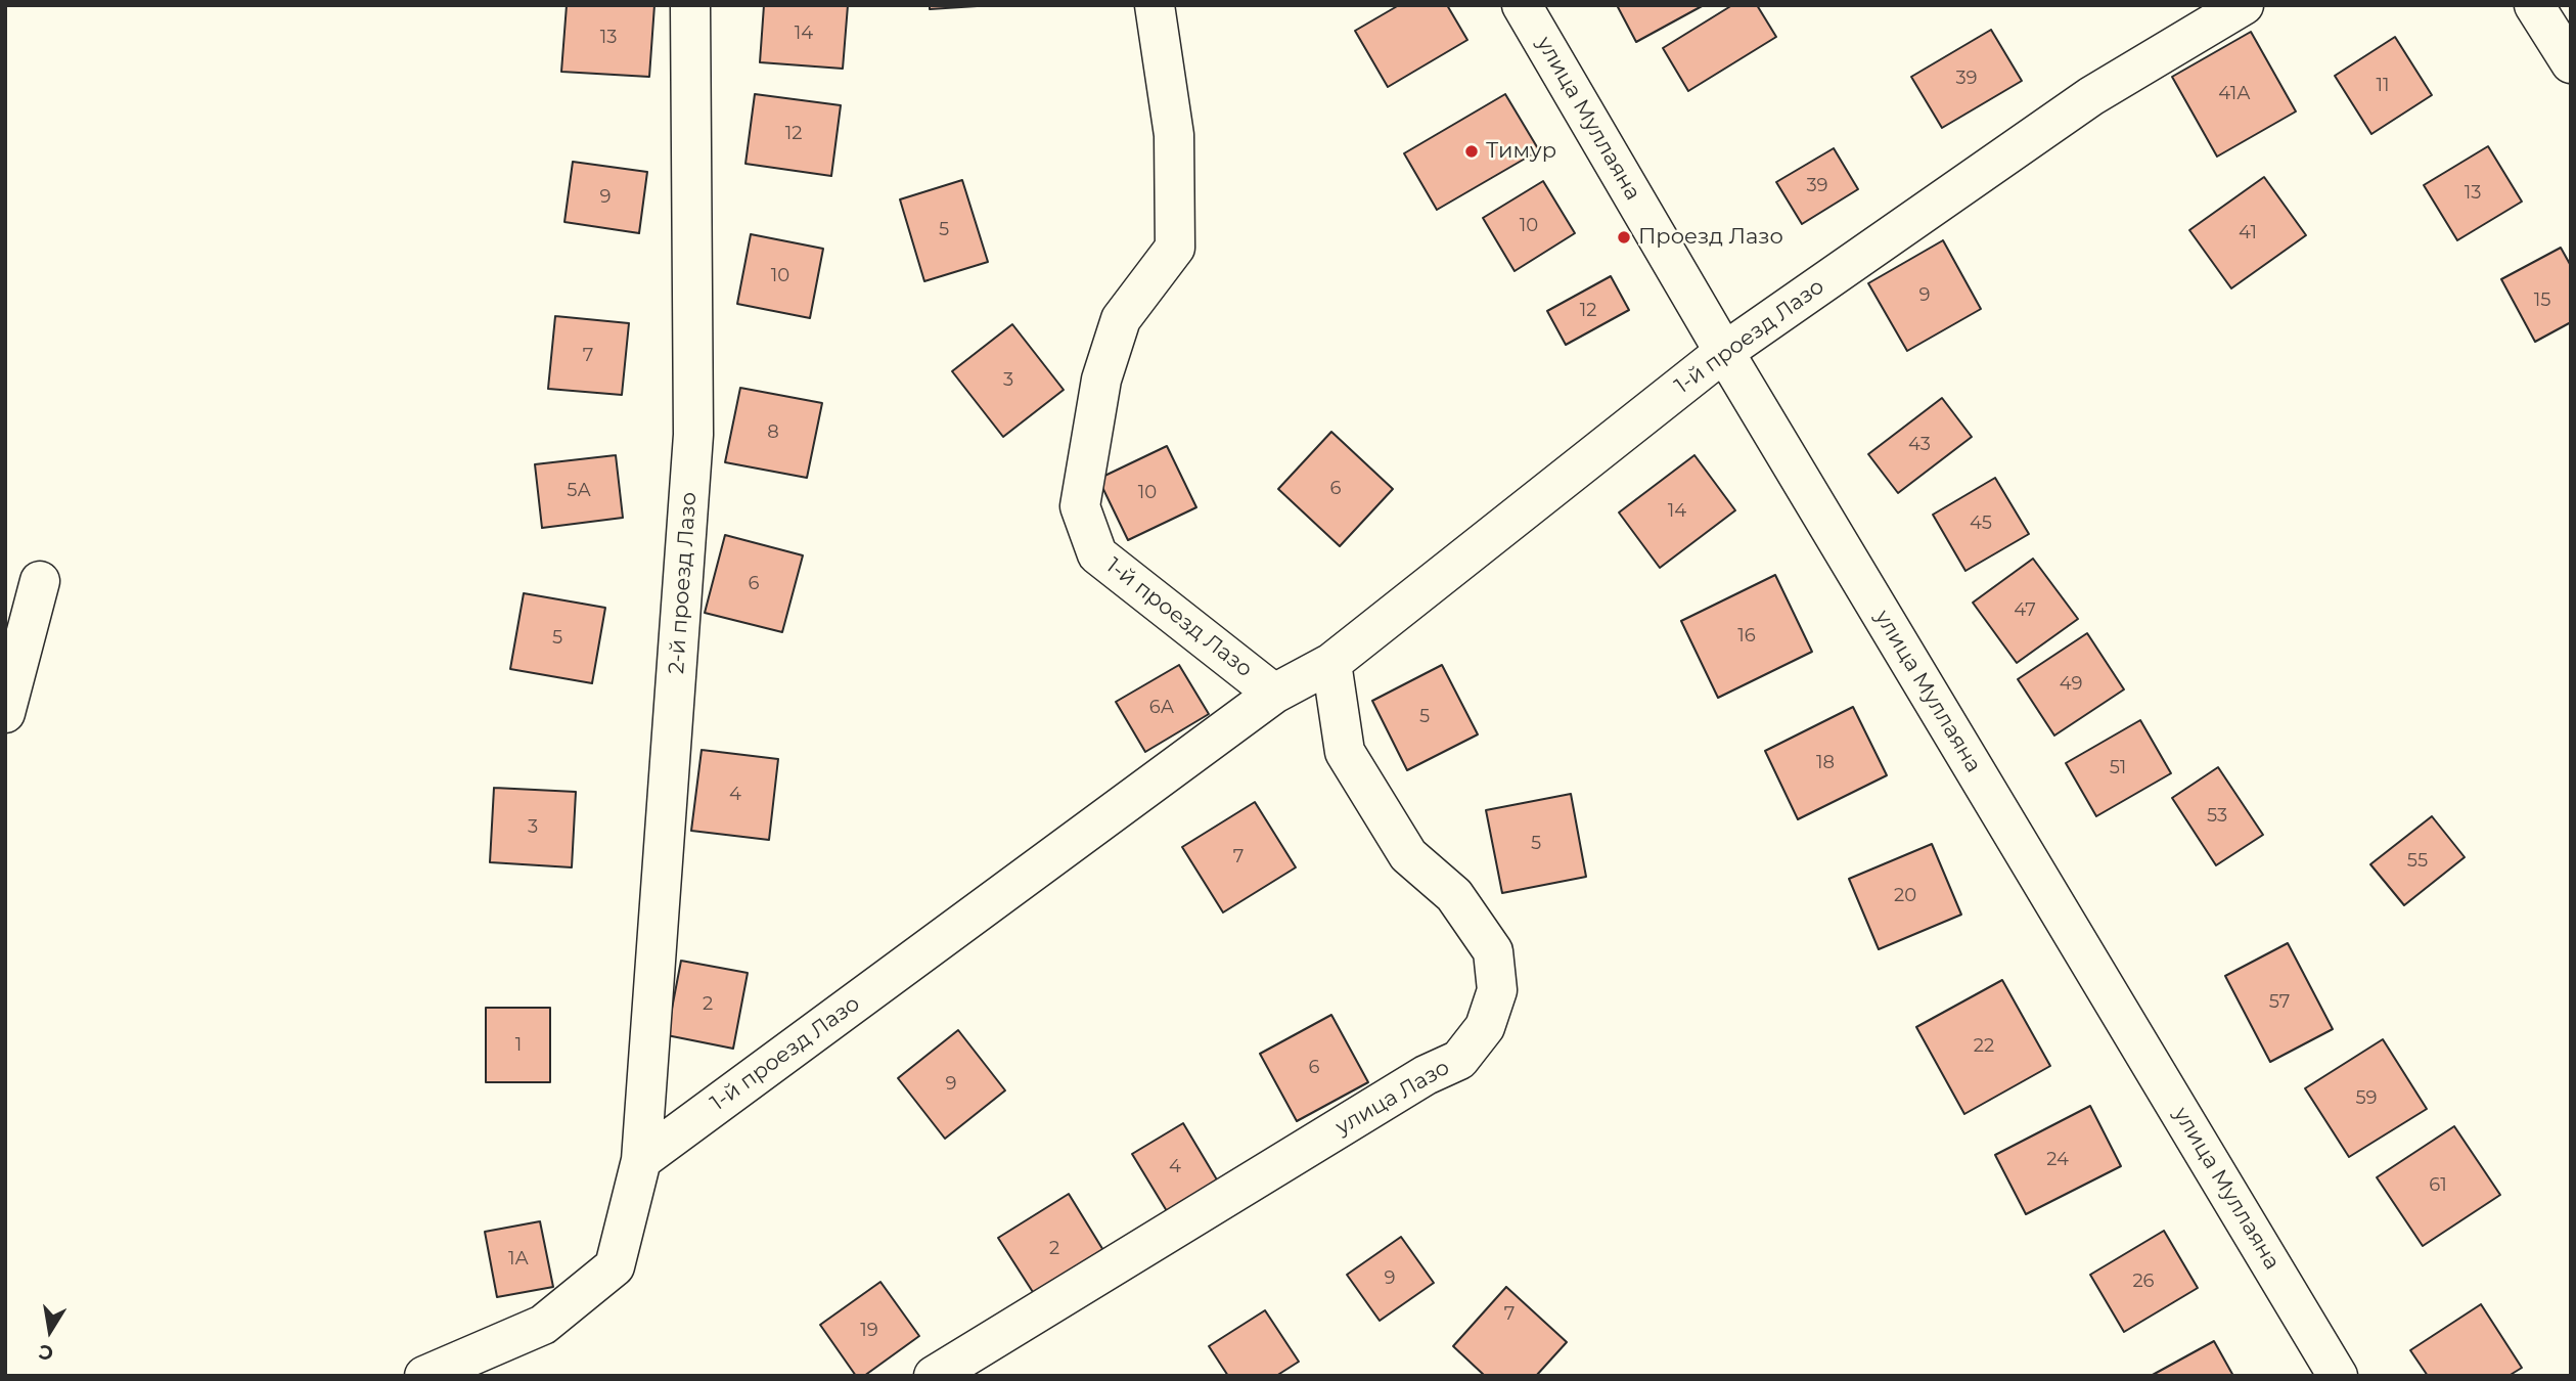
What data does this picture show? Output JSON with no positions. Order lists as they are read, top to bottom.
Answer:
{
  "streets": {
    "street": [
      "улица Муллаяна",
      "1-й проезд Лазо",
      "2-й проезд Лазо",
      "улица Лазо"
    ]
  },
  "crossings": [
    ["улица Муллаяна", "1-й проезд Лазо"],
    ["1-й проезд Лазо", "2-й проезд Лазо"],
    ["1-й проезд Лазо", "улица Лазо"]
  ],
  "places": ["Тимур", "Проезд Лазо"],
  "house_numbers": [
    "14",
    "13",
    "39",
    "11",
    "41А",
    "12",
    "39",
    "13",
    "9",
    "10",
    "5",
    "41",
    "10",
    "9",
    "15",
    "12",
    "7",
    "3",
    "8",
    "43",
    "6",
    "5А",
    "10",
    "14",
    "45",
    "6",
    "47",
    "16",
    "5",
    "49",
    "6А",
    "5",
    "18",
    "51",
    "4",
    "53",
    "3",
    "5",
    "7",
    "55",
    "20",
    "57",
    "2",
    "1",
    "22",
    "6",
    "9",
    "59",
    "24",
    "4",
    "61",
    "2",
    "1А",
    "9",
    "26",
    "7",
    "19"
  ],
  "north": "bottom"
}
